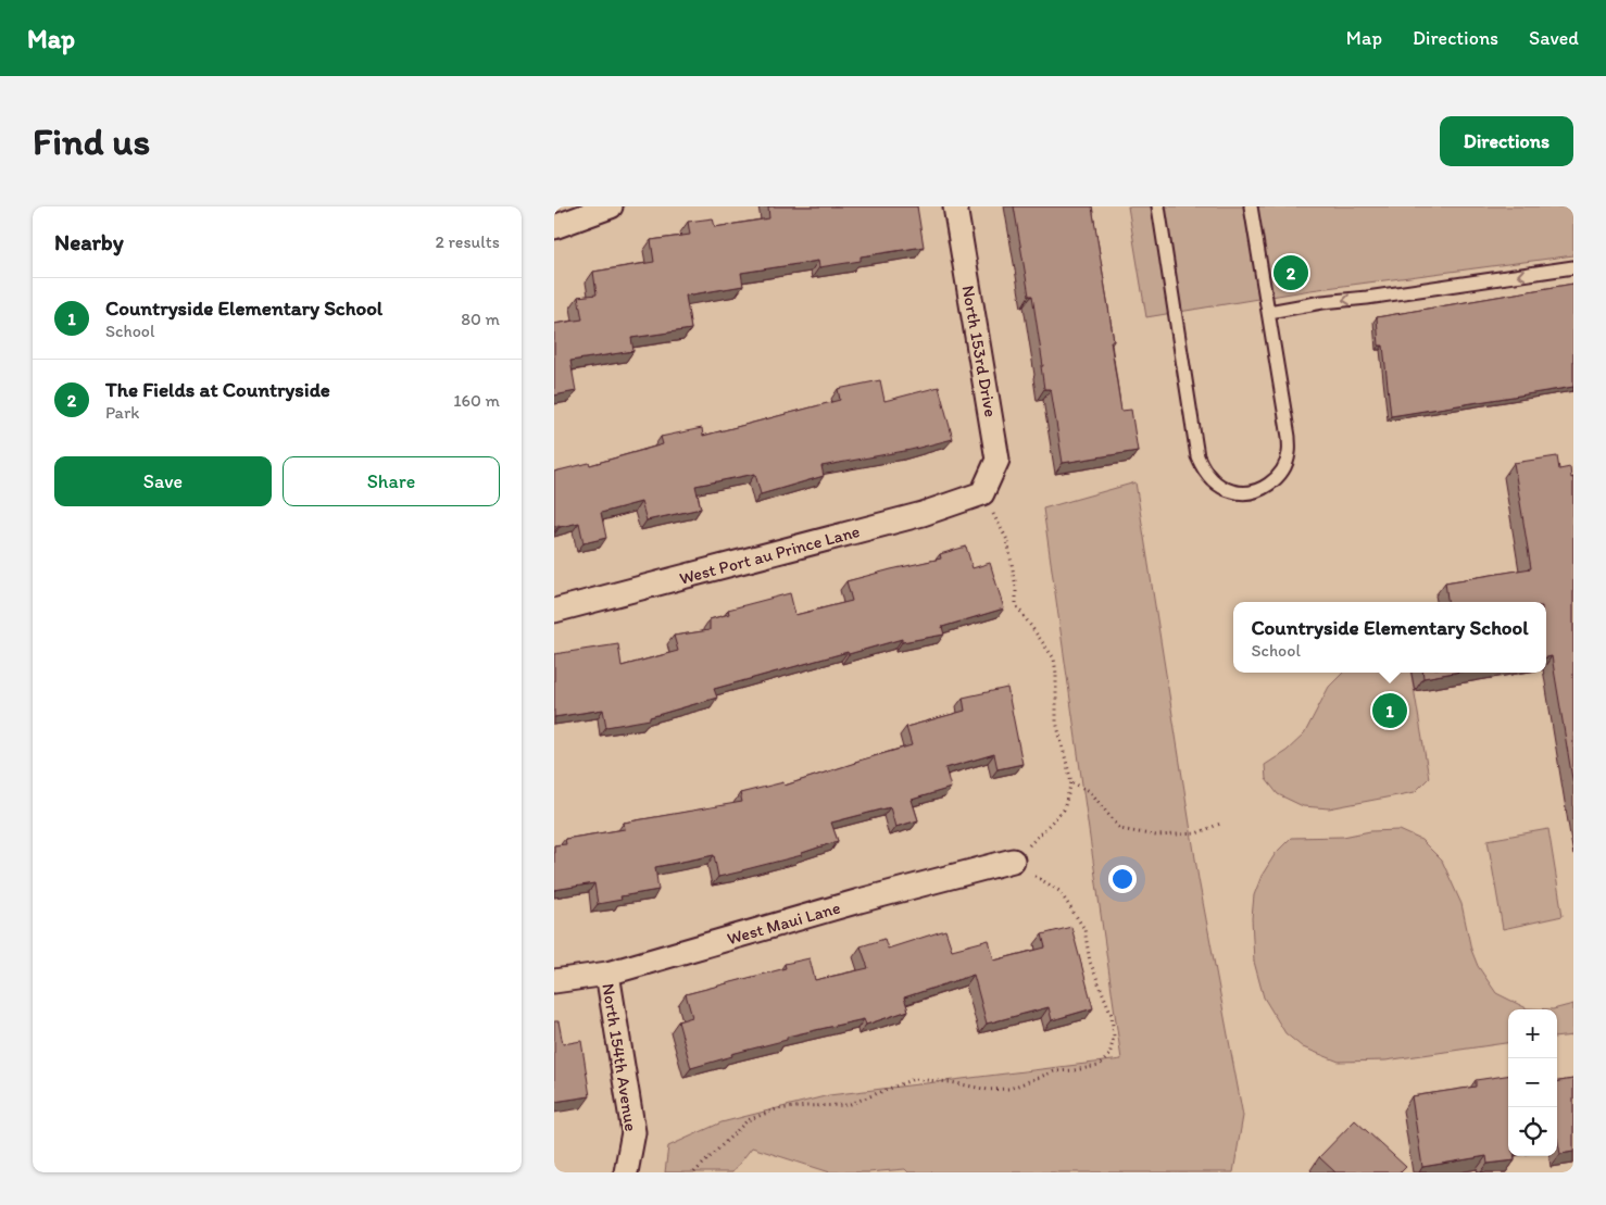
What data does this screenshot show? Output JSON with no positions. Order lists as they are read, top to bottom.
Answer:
{
  "streets": {
    "street": [
      "North 153rd Drive",
      "West Port au Prince Lane",
      "West Maui Lane",
      "North 154th Avenue"
    ]
  },
  "crossings": [
    ["North 153rd Drive", "West Port au Prince Lane"],
    ["West Maui Lane", "North 154th Avenue"]
  ],
  "page": {
    "header": "Map",
    "nav": ["Map", "Directions", "Saved"],
    "buttons": [
      "Directions",
      ["Save", "Share"]
    ],
    "title": "Find us",
    "heading": ["Nearby", "2 results"],
    "pins": ["2", "1"],
    "list": [
      {
        "mark": "1",
        "name": "Countryside Elementary School",
        "note": "School",
        "value": "80 m"
      },
      {
        "mark": "2",
        "name": "The Fields at Countryside",
        "note": "Park",
        "value": "160 m"
      }
    ],
    "popup": ["Countryside Elementary School", "School"],
    "map_buttons": ["+", "−"]
  }
}
